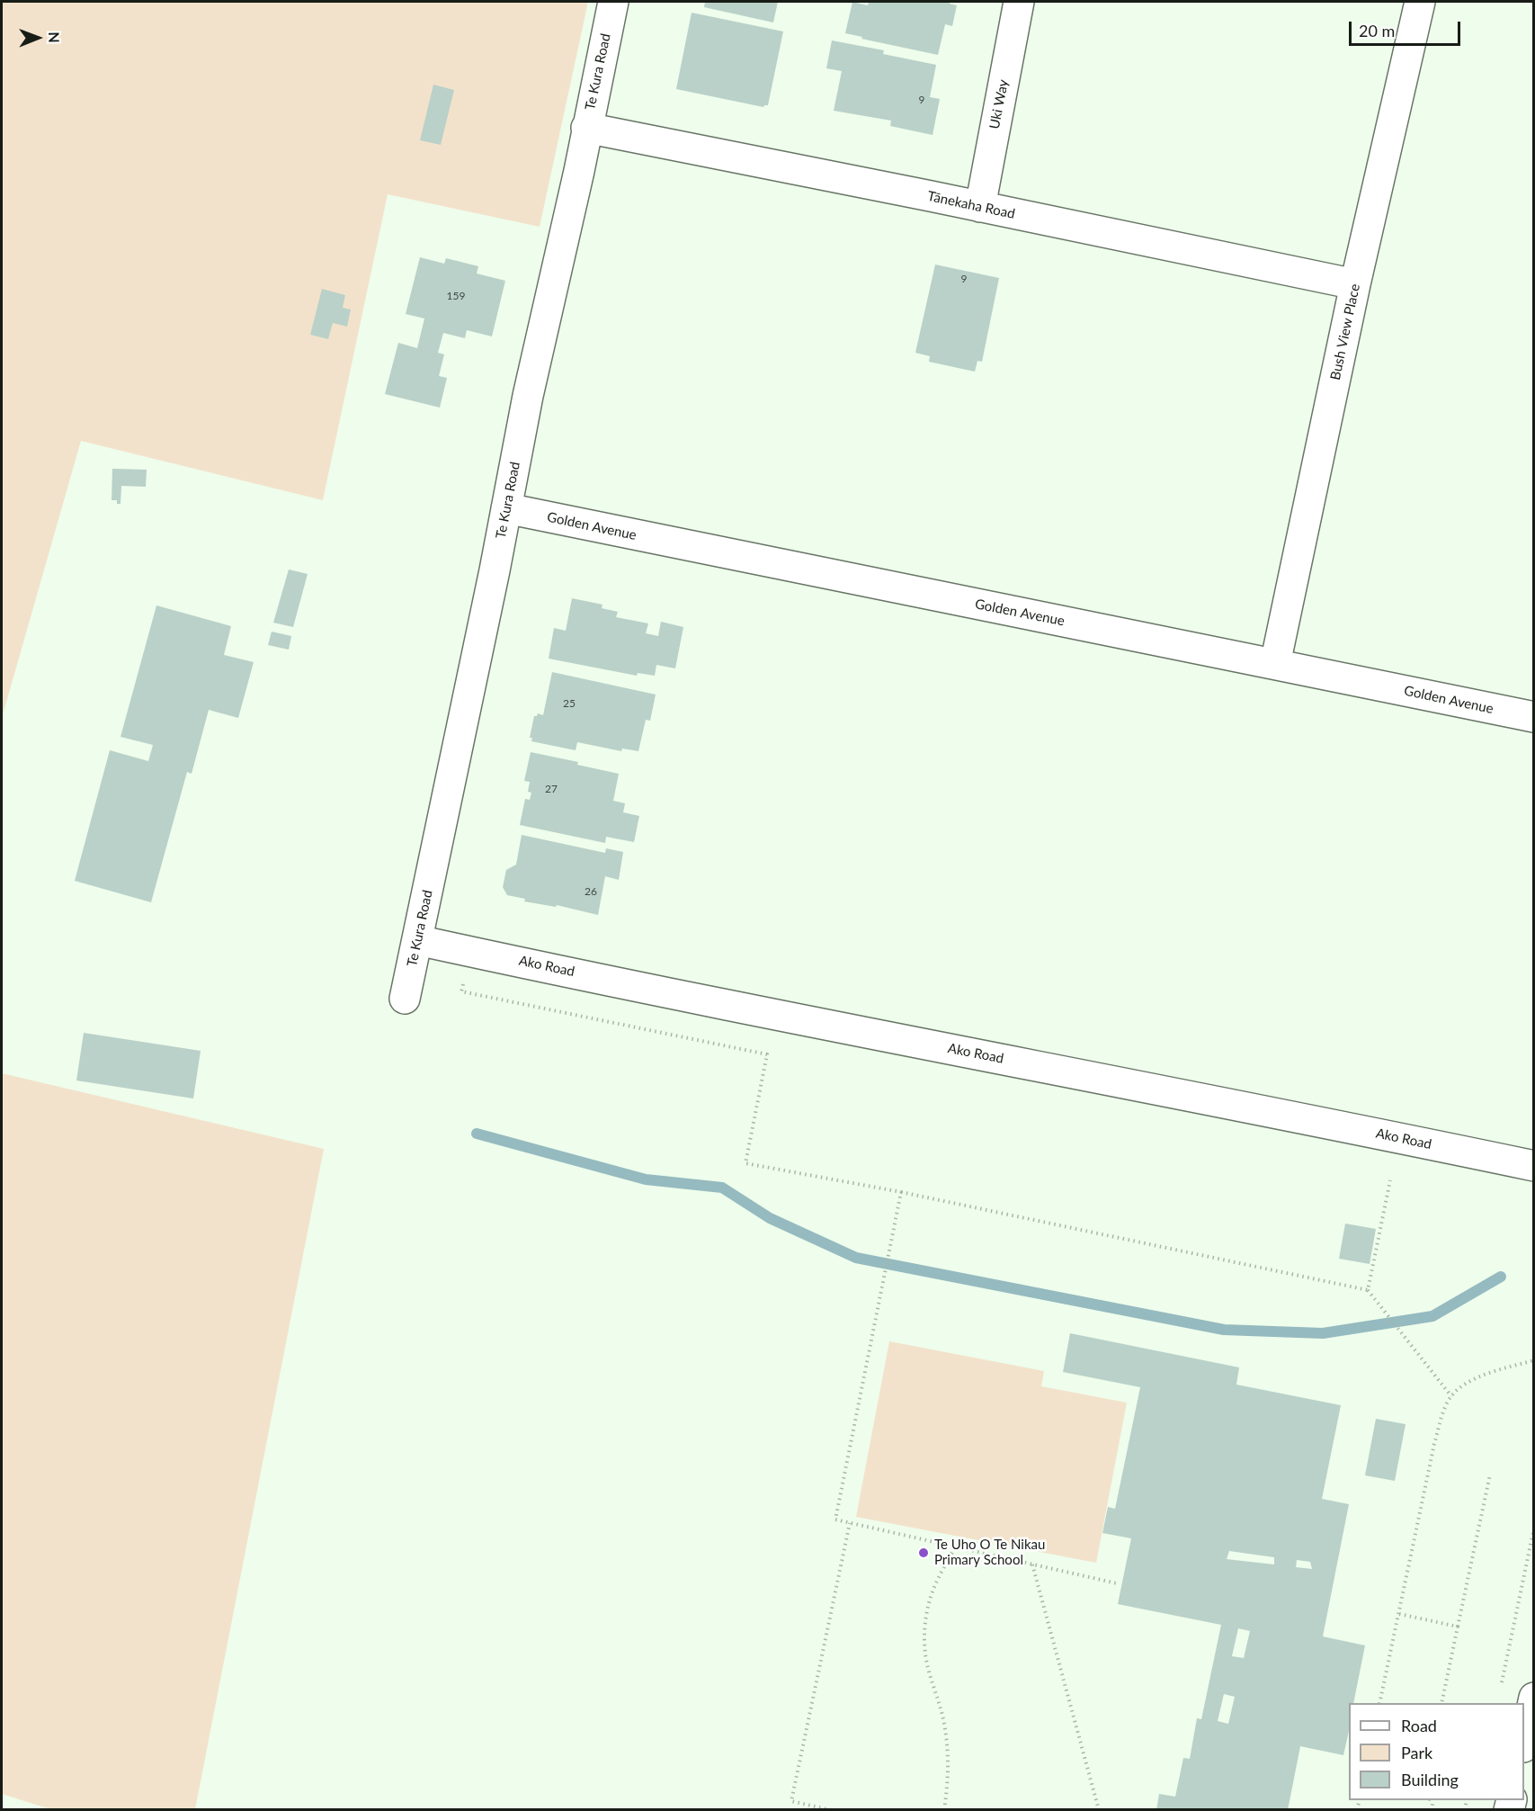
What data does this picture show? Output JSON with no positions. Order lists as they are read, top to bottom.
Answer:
{
  "streets": {
    "street": [
      "Te Kura Road",
      "Uki Way",
      "Tānekaha Road",
      "Bush View Place",
      "Golden Avenue",
      "Ako Road"
    ]
  },
  "crossings": [
    ["Te Kura Road", "Tānekaha Road"],
    ["Te Kura Road", "Golden Avenue"],
    ["Te Kura Road", "Ako Road"],
    ["Uki Way", "Tānekaha Road"],
    ["Tānekaha Road", "Bush View Place"],
    ["Bush View Place", "Golden Avenue"]
  ],
  "places": ["Te Uho O Te Nikau Primary School"],
  "house_numbers": [
    "9",
    "9",
    "159",
    "25",
    "27",
    "26"
  ],
  "legend": ["Road", "Park", "Building"],
  "scale_bar": "20 m",
  "north": "right"
}
